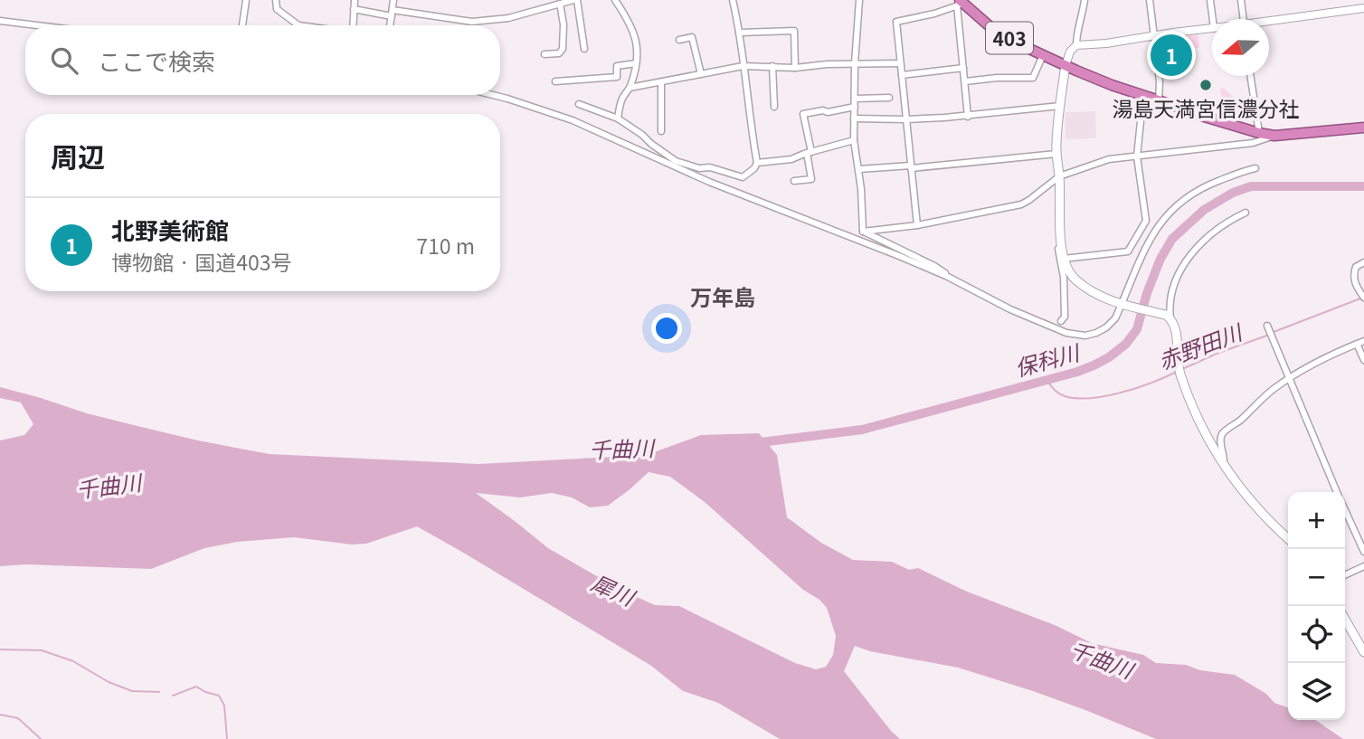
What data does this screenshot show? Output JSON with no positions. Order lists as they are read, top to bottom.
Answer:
{
  "streets": {
    "highway": ["403"]
  },
  "districts": ["万年島"],
  "water": [
    "赤野田川",
    "保科川",
    "千曲川",
    "犀川"
  ],
  "places": ["湯島天満宮信濃分社"],
  "north": "left",
  "page": {
    "search": "ここで検索",
    "pins": "1",
    "heading": "周辺",
    "list": [
      {
        "mark": "1",
        "name": "北野美術館",
        "note": "博物館 · 国道403号",
        "value": "710 m"
      }
    ],
    "map_buttons": ["+", "−"]
  }
}
